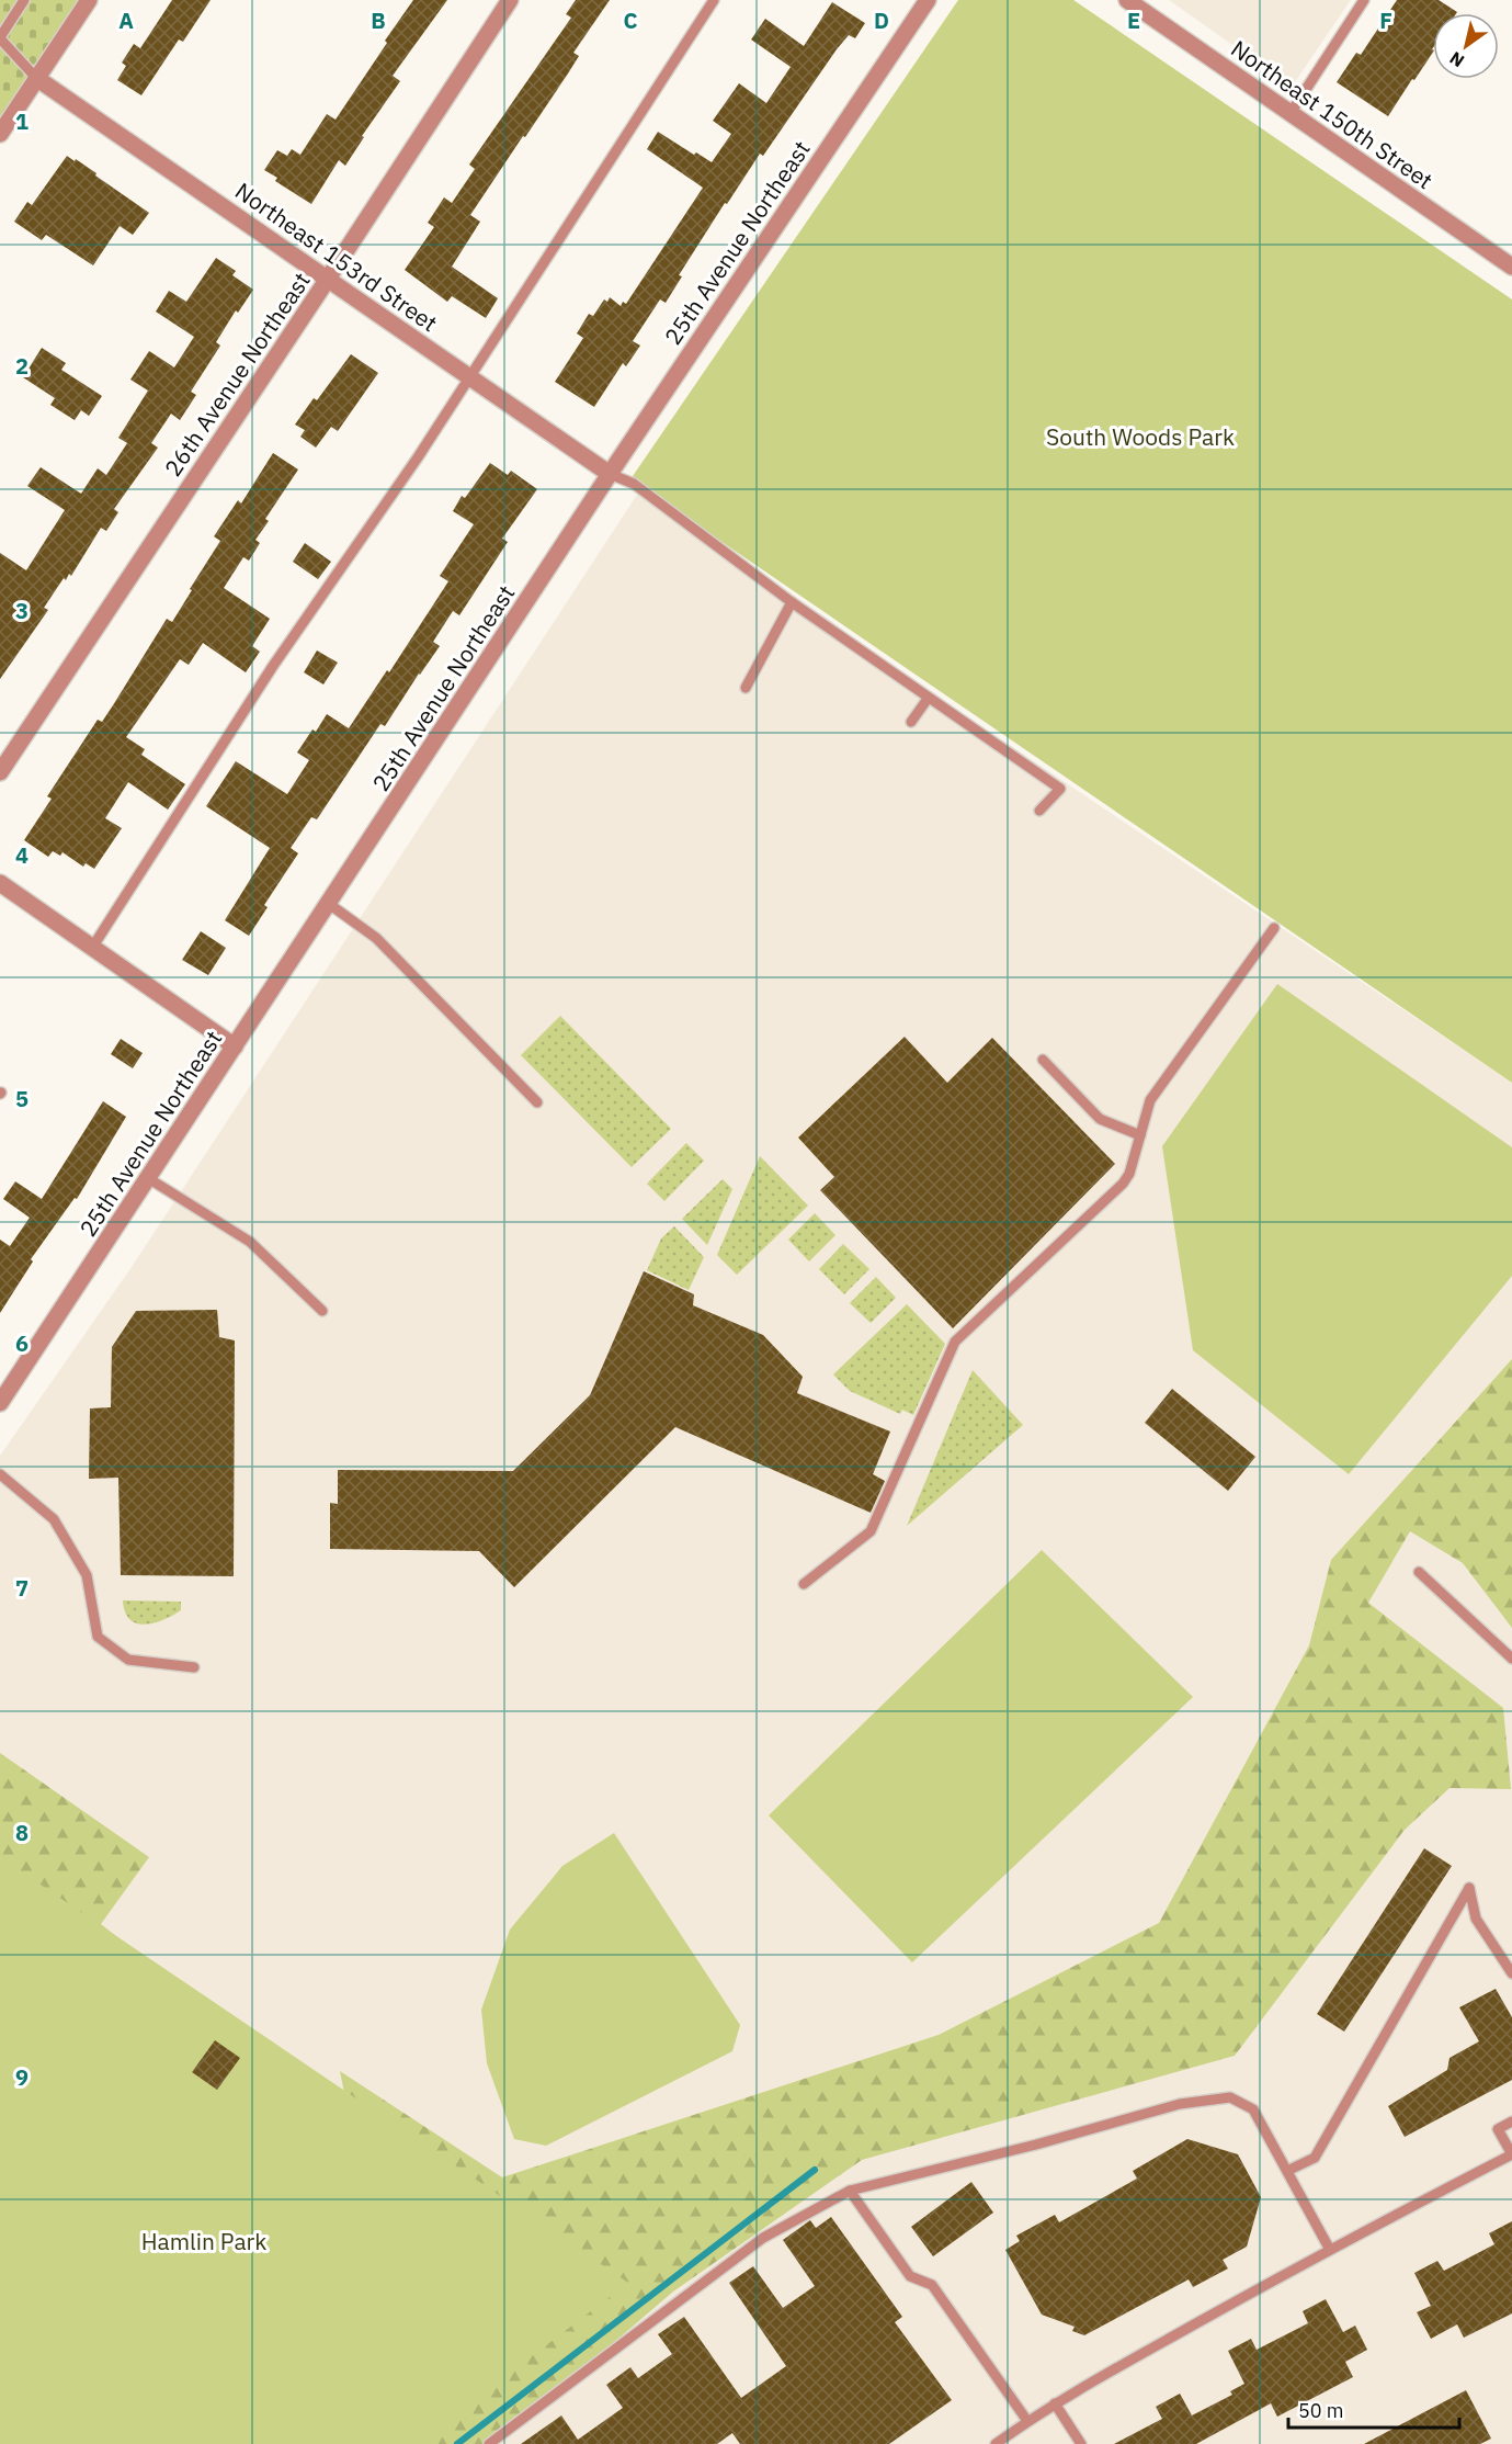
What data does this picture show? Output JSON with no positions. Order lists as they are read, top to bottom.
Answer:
{
  "streets": {
    "street": [
      "Northeast 150th Street",
      "25th Avenue Northeast",
      "Northeast 153rd Street",
      "26th Avenue Northeast"
    ]
  },
  "crossings": [
    ["25th Avenue Northeast", "Northeast 153rd Street"],
    ["Northeast 153rd Street", "26th Avenue Northeast"]
  ],
  "parks": ["South Woods Park", "Hamlin Park"],
  "scale_bar": "50 m",
  "north": "bottom left",
  "grid": {
    "columns": [
      "A",
      "B",
      "C",
      "D",
      "E",
      "F"
    ],
    "rows": [
      "1",
      "2",
      "3",
      "4",
      "5",
      "6",
      "7",
      "8",
      "9"
    ]
  }
}
